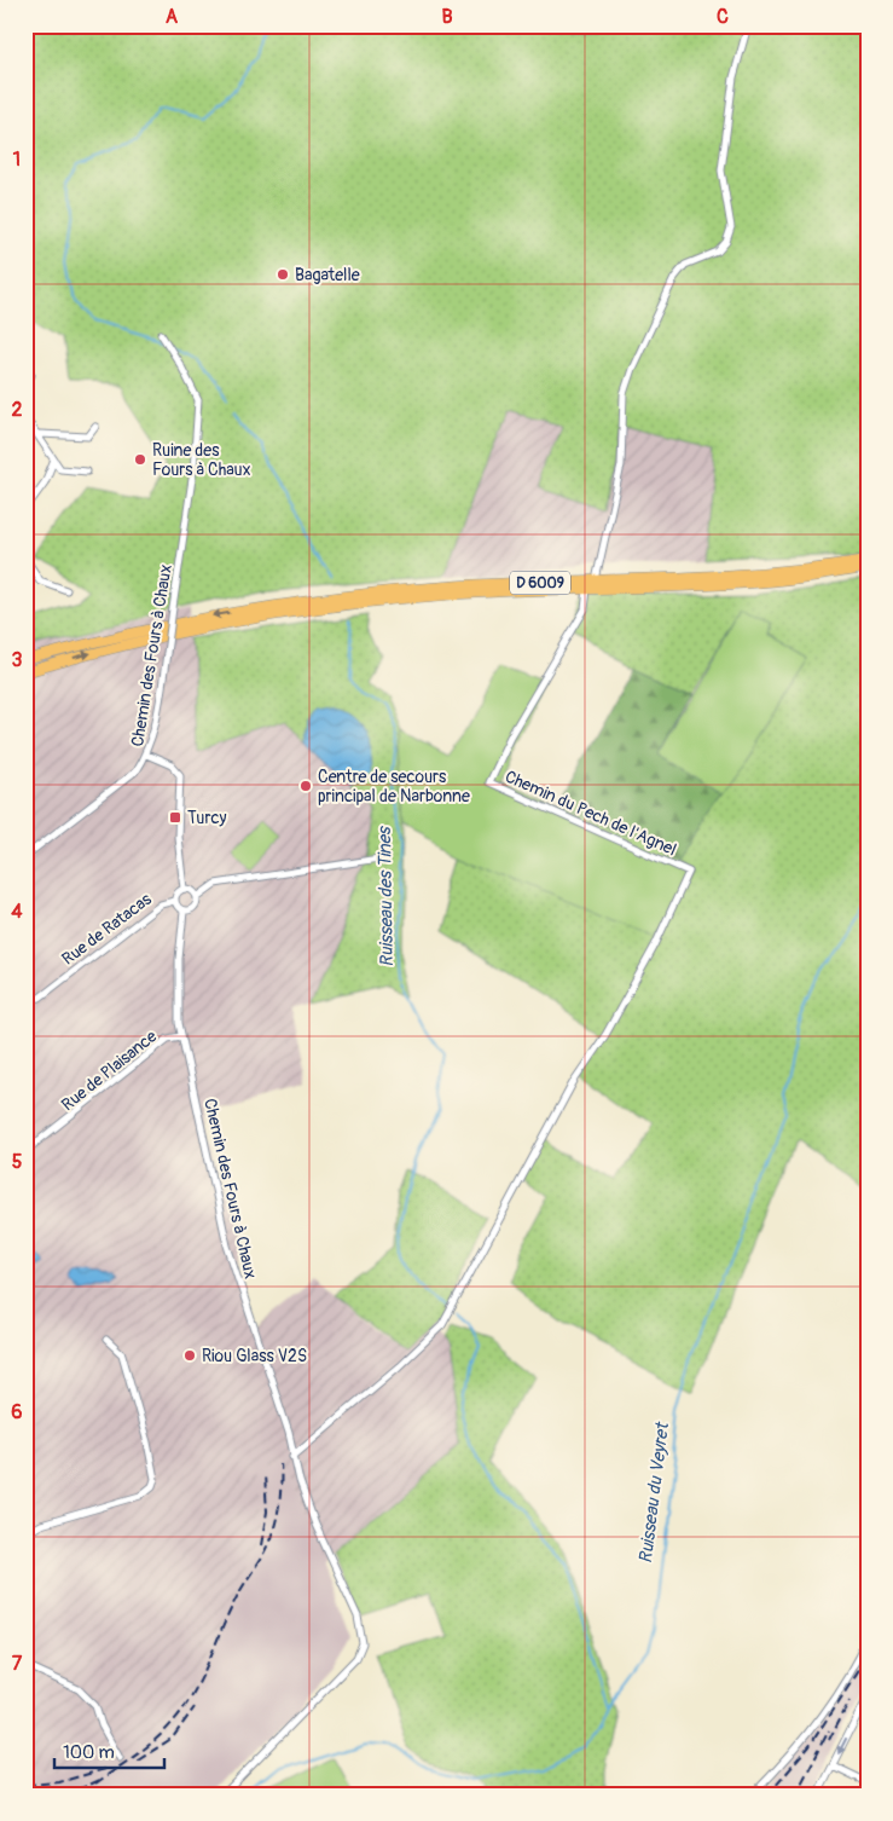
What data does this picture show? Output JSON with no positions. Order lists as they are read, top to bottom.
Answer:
{
  "streets": {
    "main road": ["D 6009"],
    "street": [
      "Chemin des Fours à Chaux",
      "Chemin du Pech de l'Agnel",
      "Rue de Ratacas",
      "Rue de Plaisance"
    ]
  },
  "crossings": [
    ["D 6009", "Chemin du Pech de l'Agnel"],
    ["Chemin des Fours à Chaux", "Chemin du Pech de l'Agnel"],
    ["Chemin des Fours à Chaux", "Rue de Ratacas"],
    ["Chemin des Fours à Chaux", "Rue de Plaisance"]
  ],
  "water": ["Ruisseau des Tines", "Ruisseau du Veyret"],
  "places": {
    "other": [
      "Bagatelle",
      "Ruine des Fours à Chaux",
      "Centre de secours principal de Narbonne",
      "Riou Glass V2S"
    ],
    "transit": ["Turcy"]
  },
  "scale_bar": "100 m",
  "grid": {
    "columns": ["A", "B", "C"],
    "rows": [
      "1",
      "2",
      "3",
      "4",
      "5",
      "6",
      "7"
    ]
  }
}
